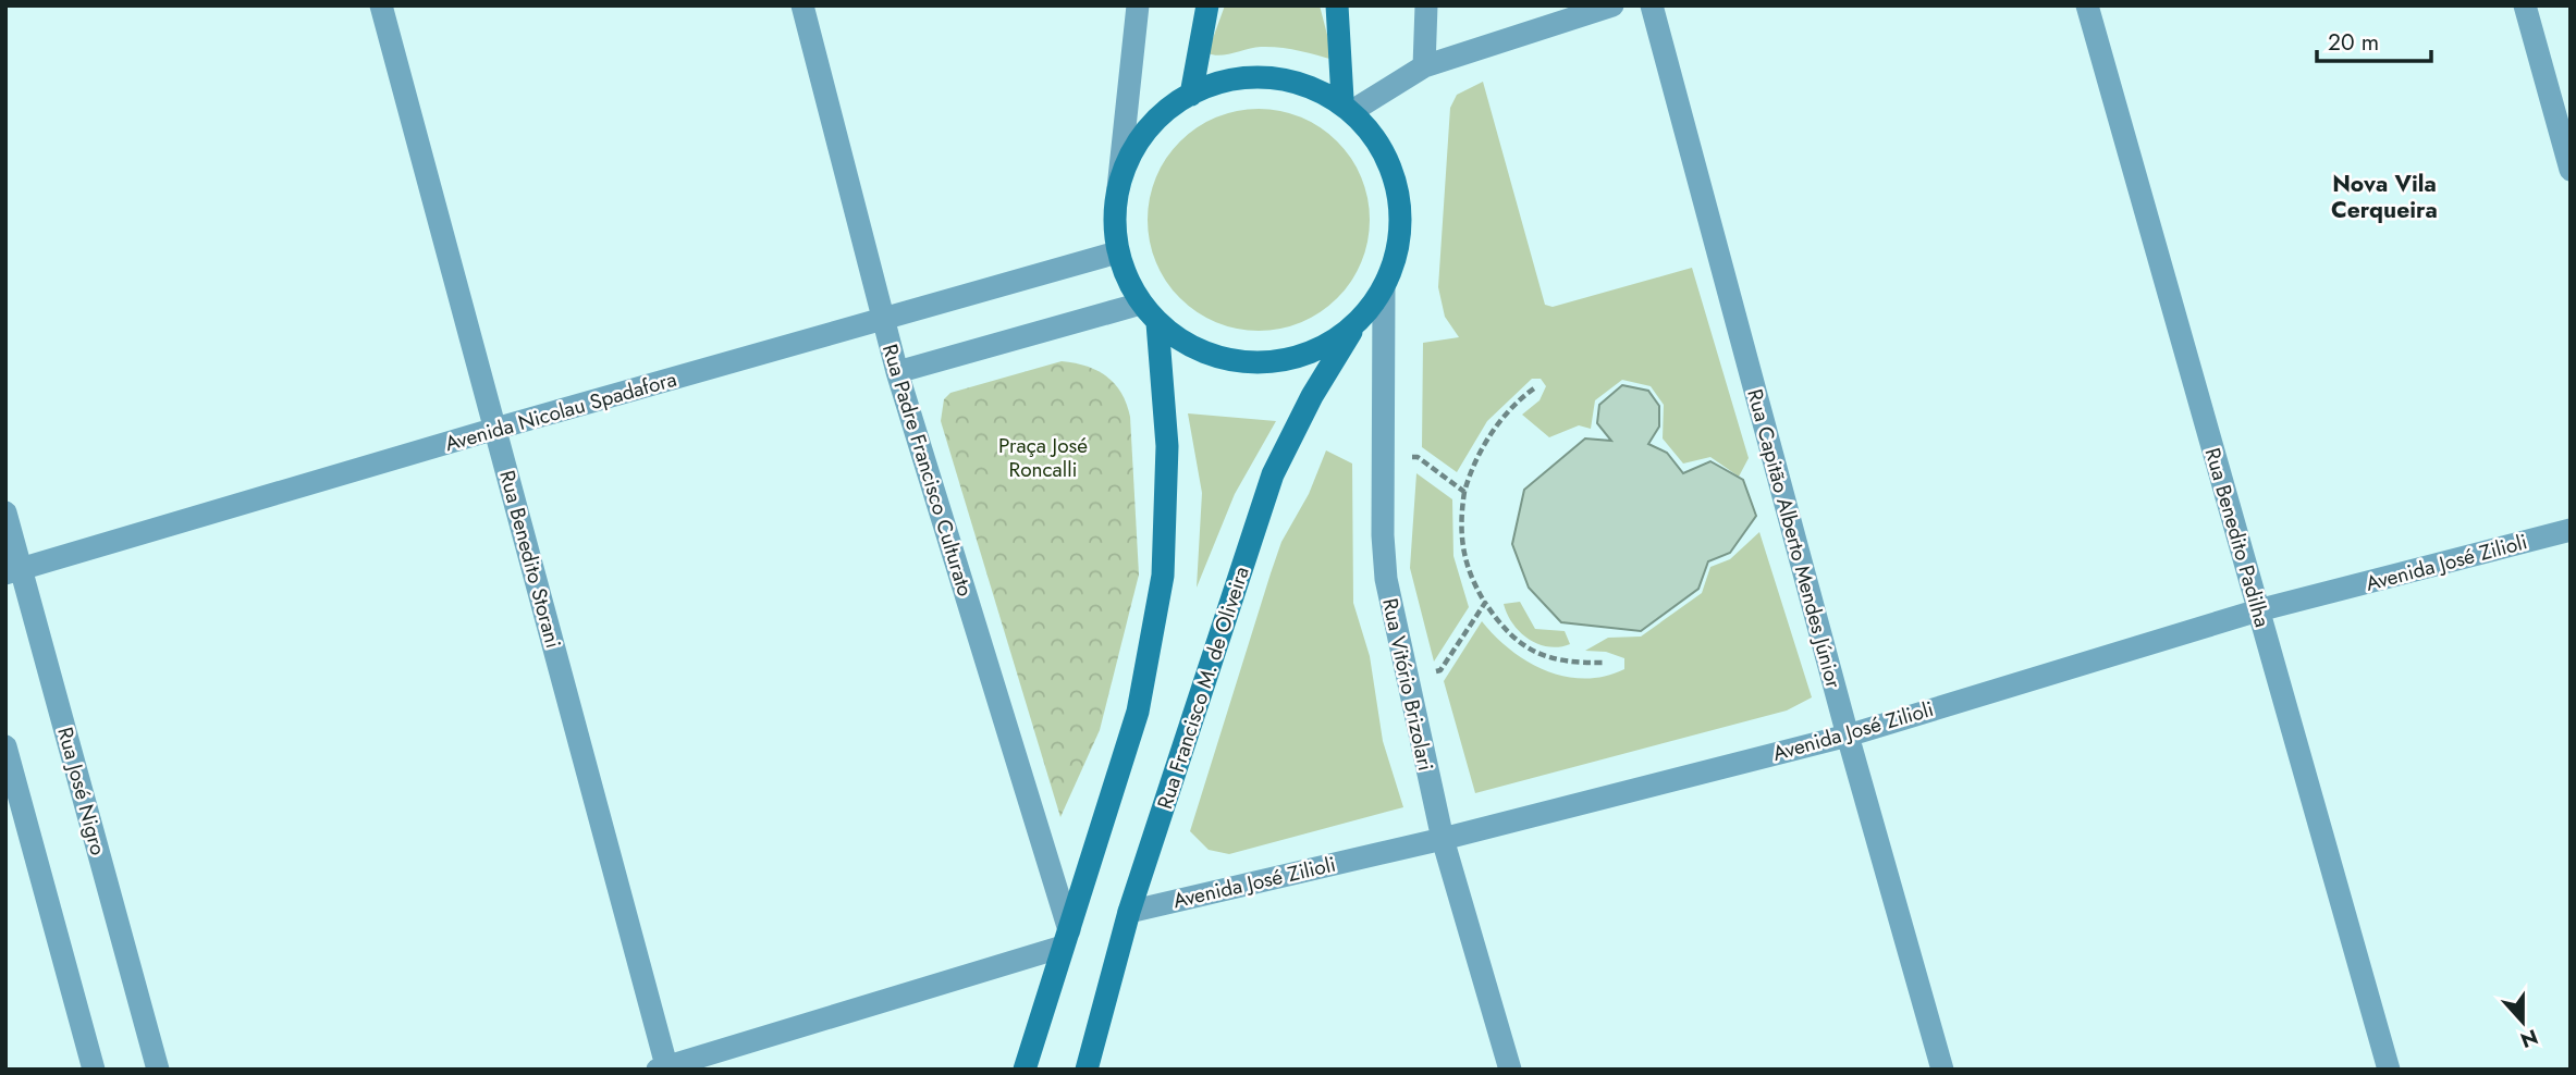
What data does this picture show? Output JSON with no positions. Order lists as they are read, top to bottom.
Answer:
{
  "streets": {
    "main road": ["Rua Francisco M. de Oliveira"],
    "street": [
      "Avenida Nicolau Spadafora",
      "Rua Padre Francisco Culturato",
      "Rua Benedito Padilha",
      "Rua Capitão Alberto Mendes Júnior",
      "Rua Benedito Storani",
      "Avenida José Zilioli",
      "Rua Vitório Brizolari",
      "Rua José Nigro"
    ]
  },
  "crossings": [
    ["Avenida Nicolau Spadafora", "Rua Padre Francisco Culturato"],
    ["Avenida Nicolau Spadafora", "Rua Benedito Storani"],
    ["Avenida Nicolau Spadafora", "Rua José Nigro"],
    ["Rua Benedito Padilha", "Avenida José Zilioli"],
    ["Rua Capitão Alberto Mendes Júnior", "Avenida José Zilioli"],
    ["Avenida José Zilioli", "Rua Vitório Brizolari"],
    ["Avenida José Zilioli", "Rua Francisco M. de Oliveira"],
    ["Rua Vitório Brizolari", "Rua Francisco M. de Oliveira"]
  ],
  "districts": ["Nova Vila Cerqueira"],
  "parks": ["Praça José Roncalli"],
  "scale_bar": "20 m",
  "north": "bottom"
}
